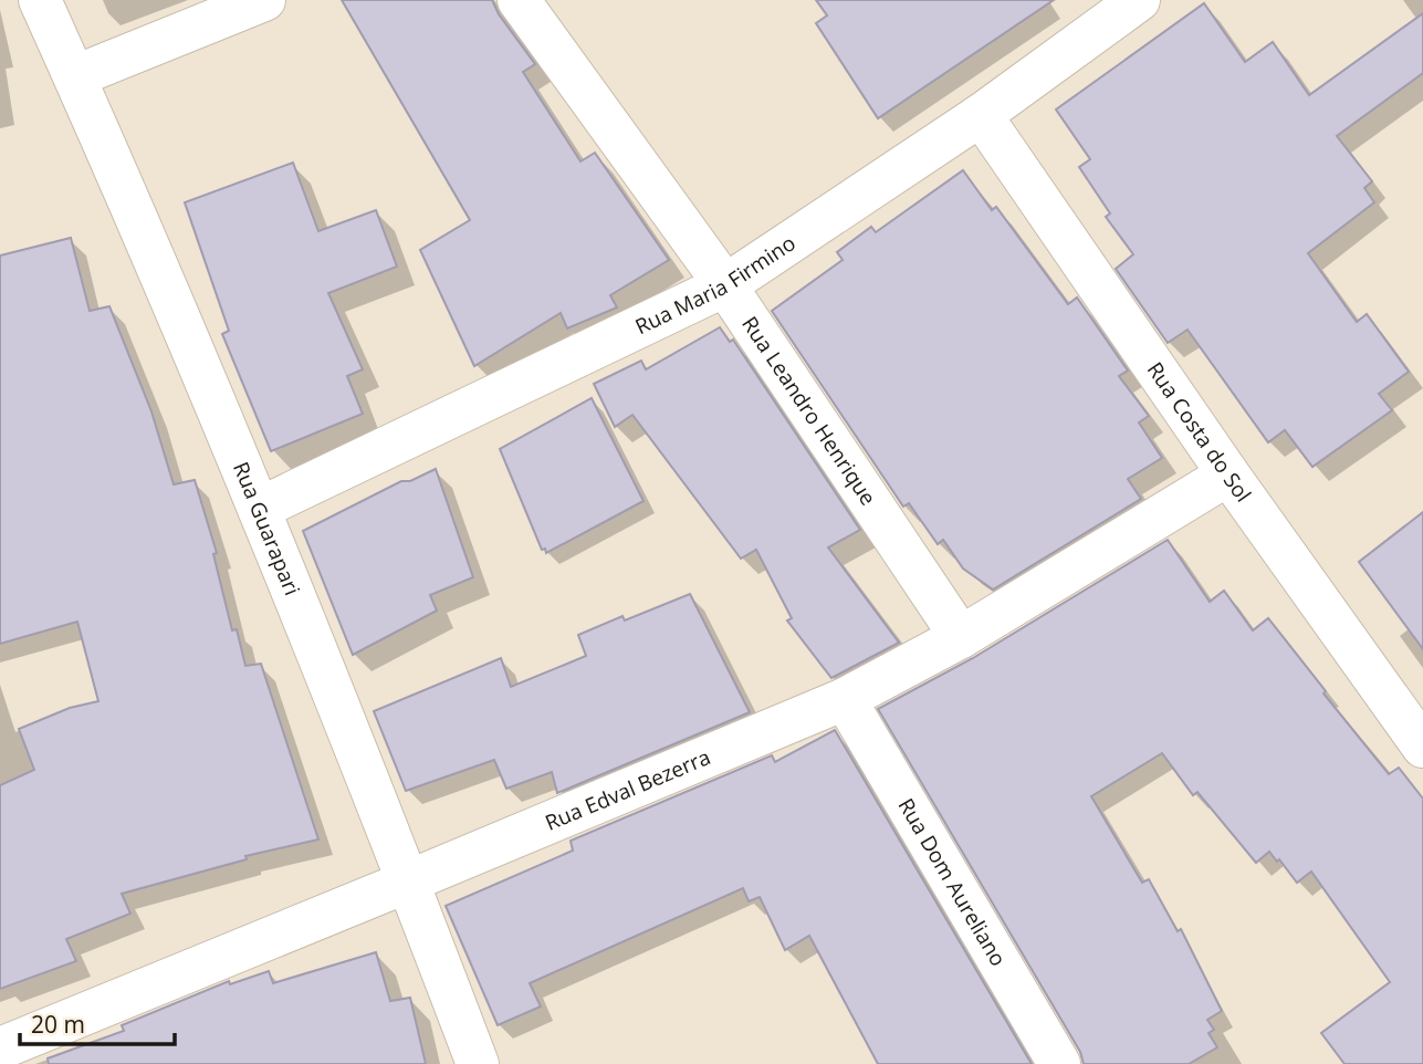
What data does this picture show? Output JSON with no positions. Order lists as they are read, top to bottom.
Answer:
{
  "streets": {
    "street": [
      "Rua Maria Firmino",
      "Rua Leandro Henrique",
      "Rua Costa do Sol",
      "Rua Guarapari",
      "Rua Edval Bezerra",
      "Rua Dom Aureliano"
    ]
  },
  "crossings": [
    ["Rua Maria Firmino", "Rua Leandro Henrique"],
    ["Rua Maria Firmino", "Rua Costa do Sol"],
    ["Rua Maria Firmino", "Rua Guarapari"],
    ["Rua Leandro Henrique", "Rua Edval Bezerra"],
    ["Rua Costa do Sol", "Rua Edval Bezerra"],
    ["Rua Guarapari", "Rua Edval Bezerra"],
    ["Rua Edval Bezerra", "Rua Dom Aureliano"]
  ],
  "scale_bar": "20 m"
}
